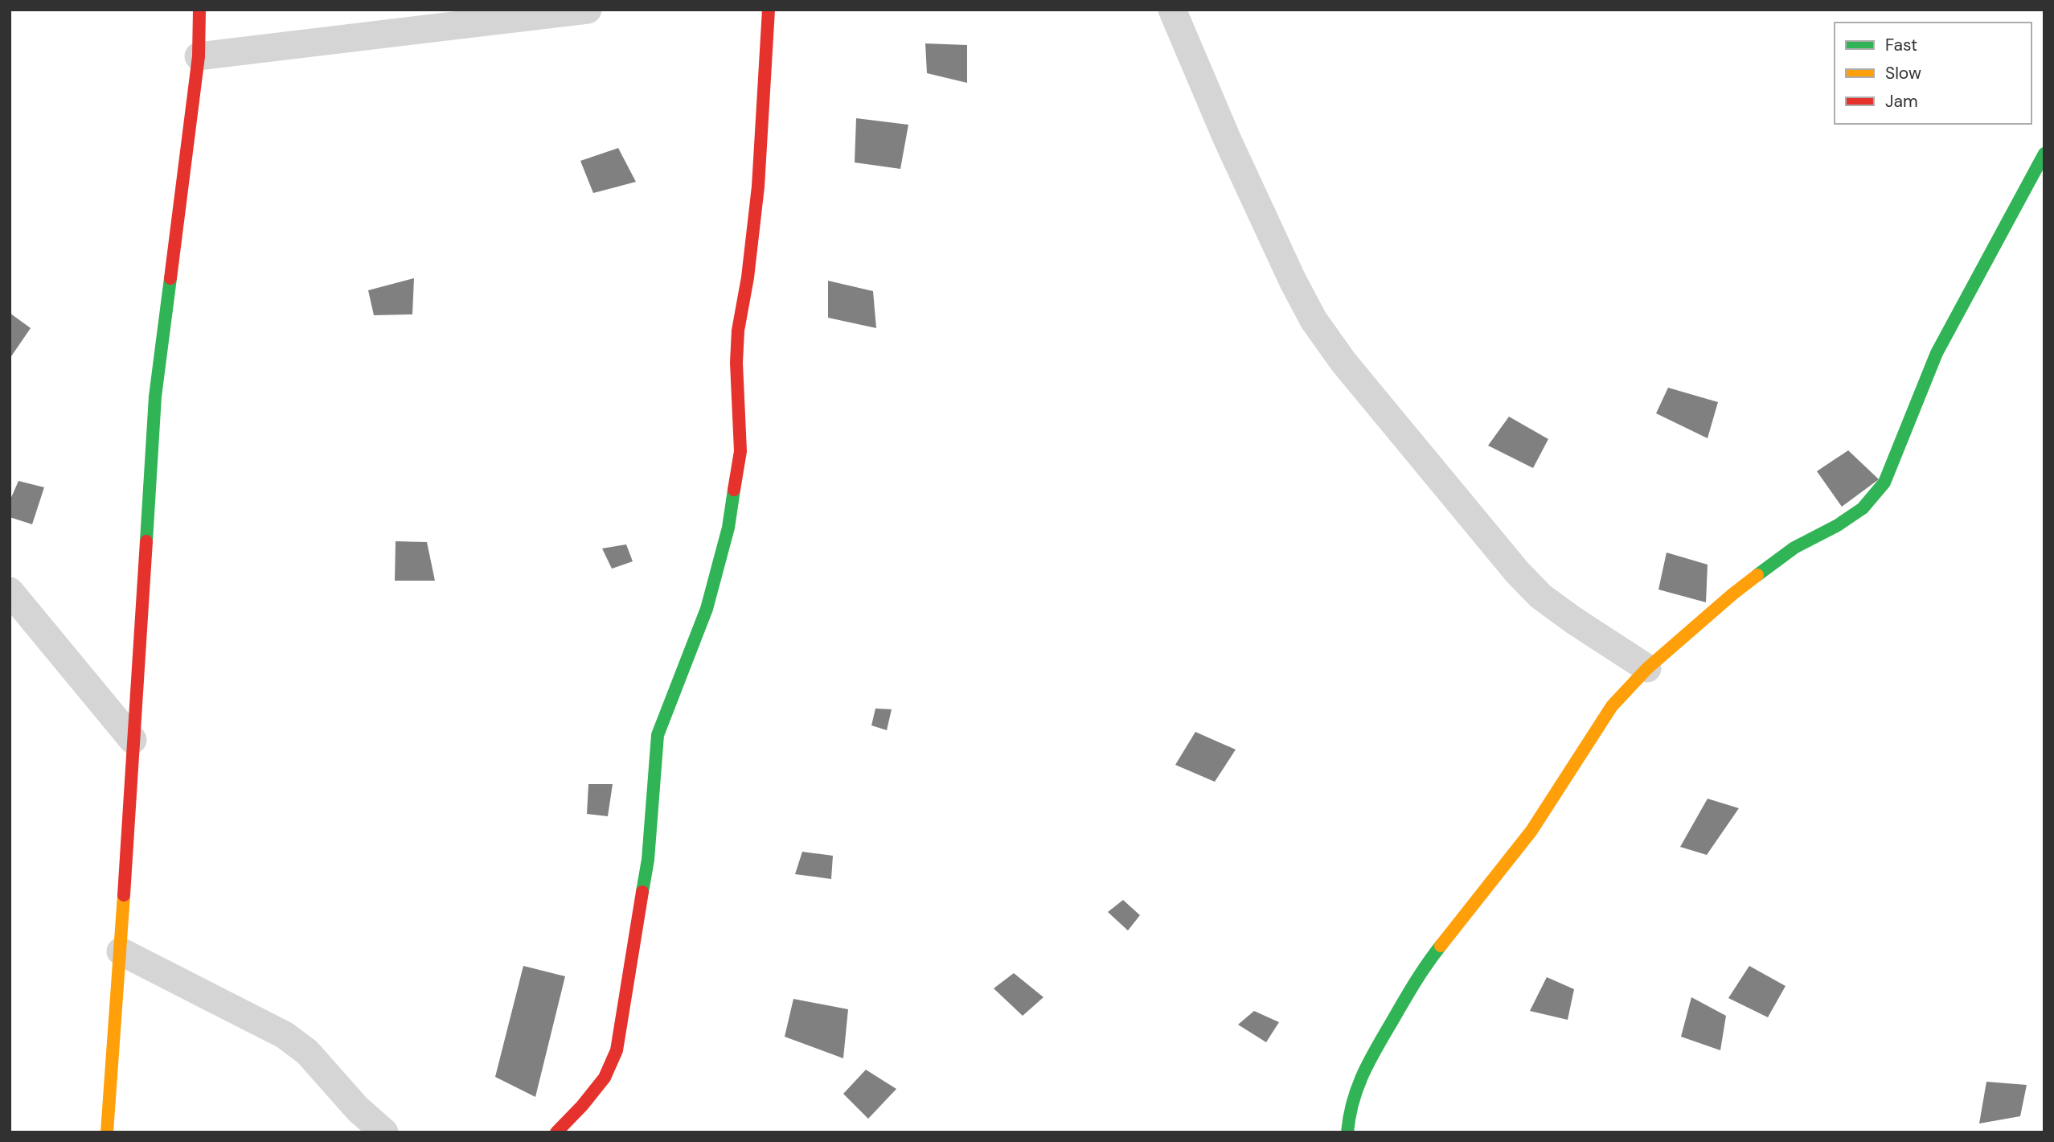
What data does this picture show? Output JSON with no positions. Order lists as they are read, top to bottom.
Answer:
{
  "legend": ["Fast", "Slow", "Jam"]
}
